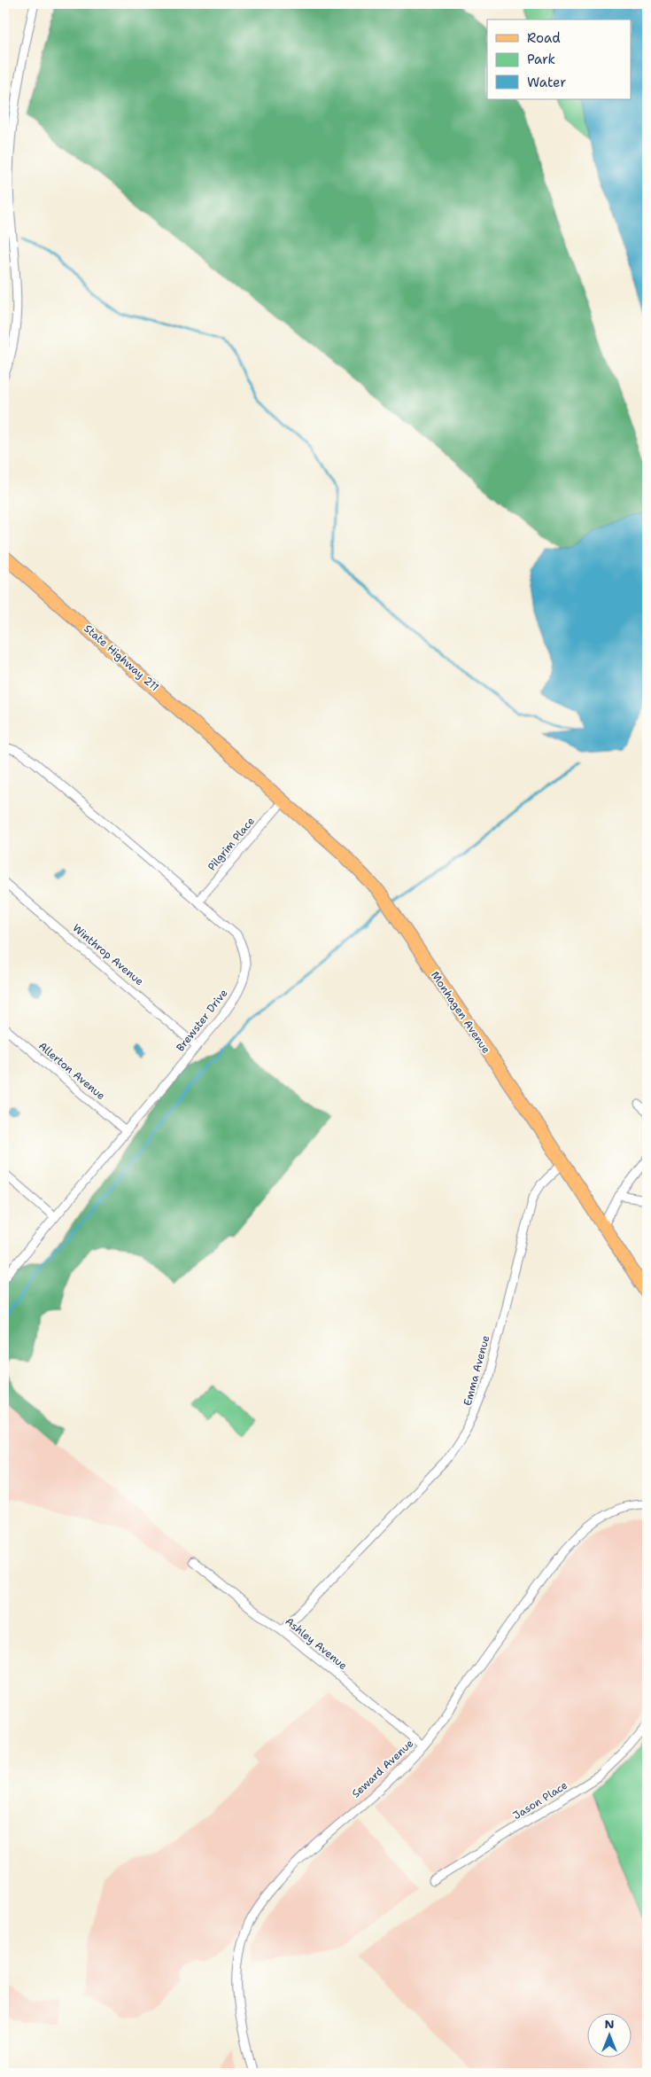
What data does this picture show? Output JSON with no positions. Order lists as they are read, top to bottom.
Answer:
{
  "streets": {
    "main road": ["State Highway 211", "Monhagen Avenue"],
    "street": [
      "Pilgrim Place",
      "Winthrop Avenue",
      "Brewster Drive",
      "Allerton Avenue",
      "Emma Avenue",
      "Ashley Avenue",
      "Seward Avenue",
      "Jason Place"
    ]
  },
  "crossings": [
    ["State Highway 211", "Monhagen Avenue"],
    ["Pilgrim Place", "Monhagen Avenue"],
    ["Pilgrim Place", "Brewster Drive"],
    ["Winthrop Avenue", "Brewster Drive"],
    ["Monhagen Avenue", "Emma Avenue"],
    ["Brewster Drive", "Allerton Avenue"],
    ["Emma Avenue", "Ashley Avenue"],
    ["Ashley Avenue", "Seward Avenue"]
  ],
  "legend": ["Road", "Park", "Water"],
  "north": "top"
}
